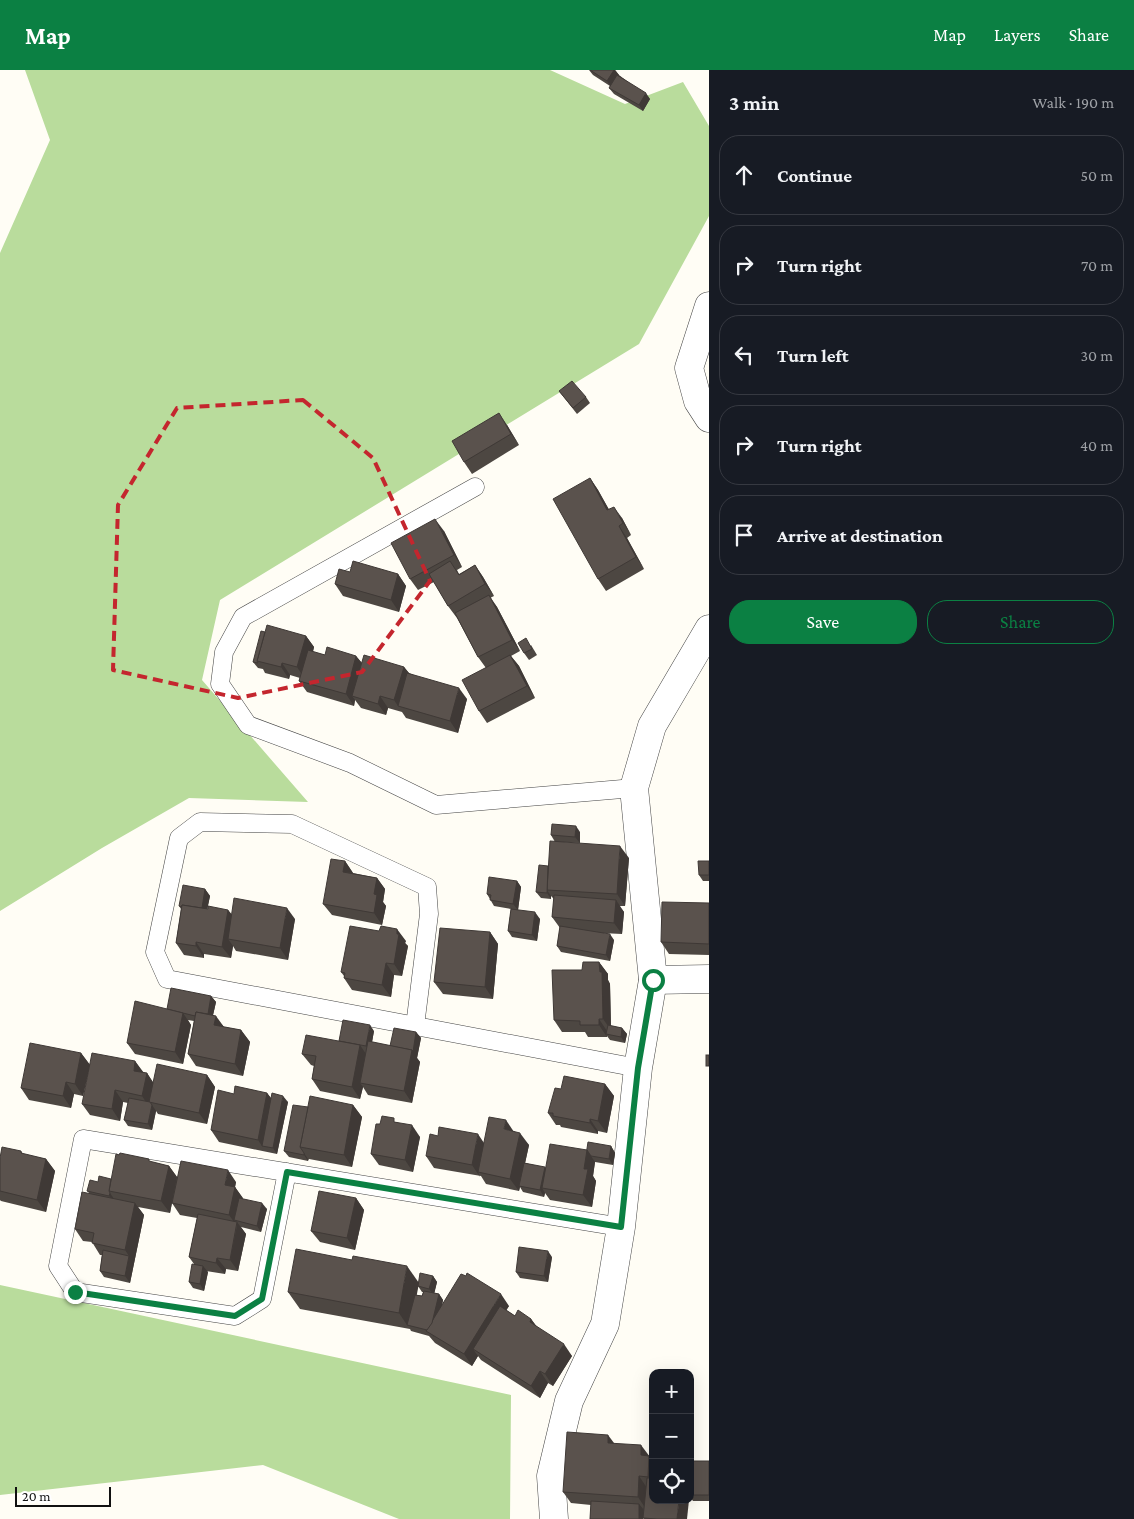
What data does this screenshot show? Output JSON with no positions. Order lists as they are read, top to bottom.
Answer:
{
  "scale_bar": "20 m",
  "page": {
    "header": "Map",
    "nav": ["Map", "Layers", "Share"],
    "heading": ["3 min", "Walk · 190 m"],
    "list": [
      ["Continue", "50 m"],
      ["Turn right", "70 m"],
      ["Turn left", "30 m"],
      ["Turn right", "40 m"],
      "Arrive at destination"
    ],
    "buttons": ["Save", "Share"],
    "map_buttons": ["+", "−"],
    "scale": "20 m"
  }
}
